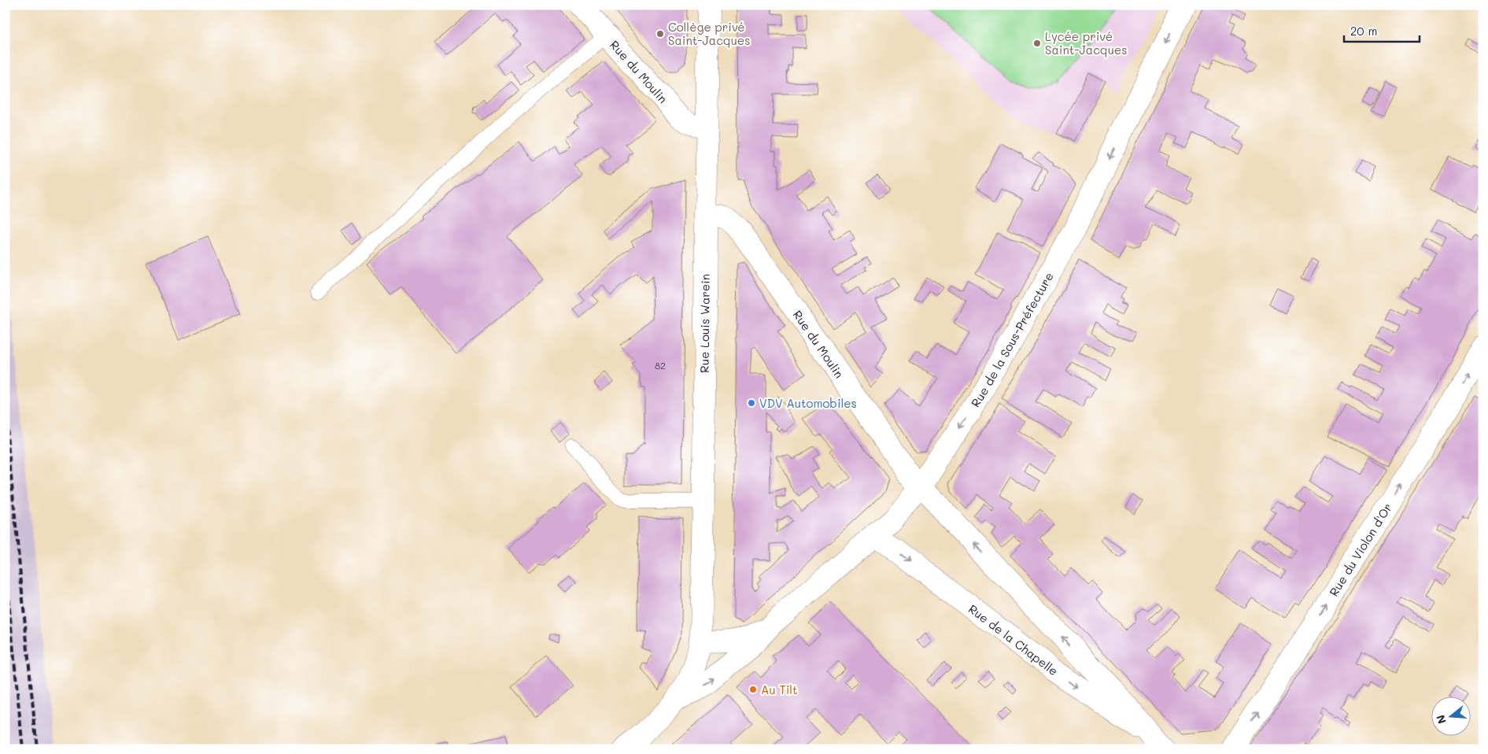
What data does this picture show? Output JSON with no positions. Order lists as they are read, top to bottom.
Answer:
{
  "streets": {
    "street": [
      "Rue du Moulin",
      "Rue Louis Warein",
      "Rue de la Sous-Préfecture",
      "Rue du Violon d'Or",
      "Rue de la Chapelle"
    ]
  },
  "crossings": [
    ["Rue du Moulin", "Rue Louis Warein"],
    ["Rue du Moulin", "Rue de la Sous-Préfecture"],
    ["Rue du Moulin", "Rue de la Chapelle"],
    ["Rue Louis Warein", "Rue de la Sous-Préfecture"],
    ["Rue de la Sous-Préfecture", "Rue de la Chapelle"]
  ],
  "one_way": ["Rue du Violon d'Or"],
  "places": [
    "Collège privé Saint-Jacques",
    "Lycée privé Saint-Jacques",
    "VDV Automobiles",
    "Au Tilt"
  ],
  "house_numbers": ["82"],
  "scale_bar": "20 m",
  "north": "left"
}
